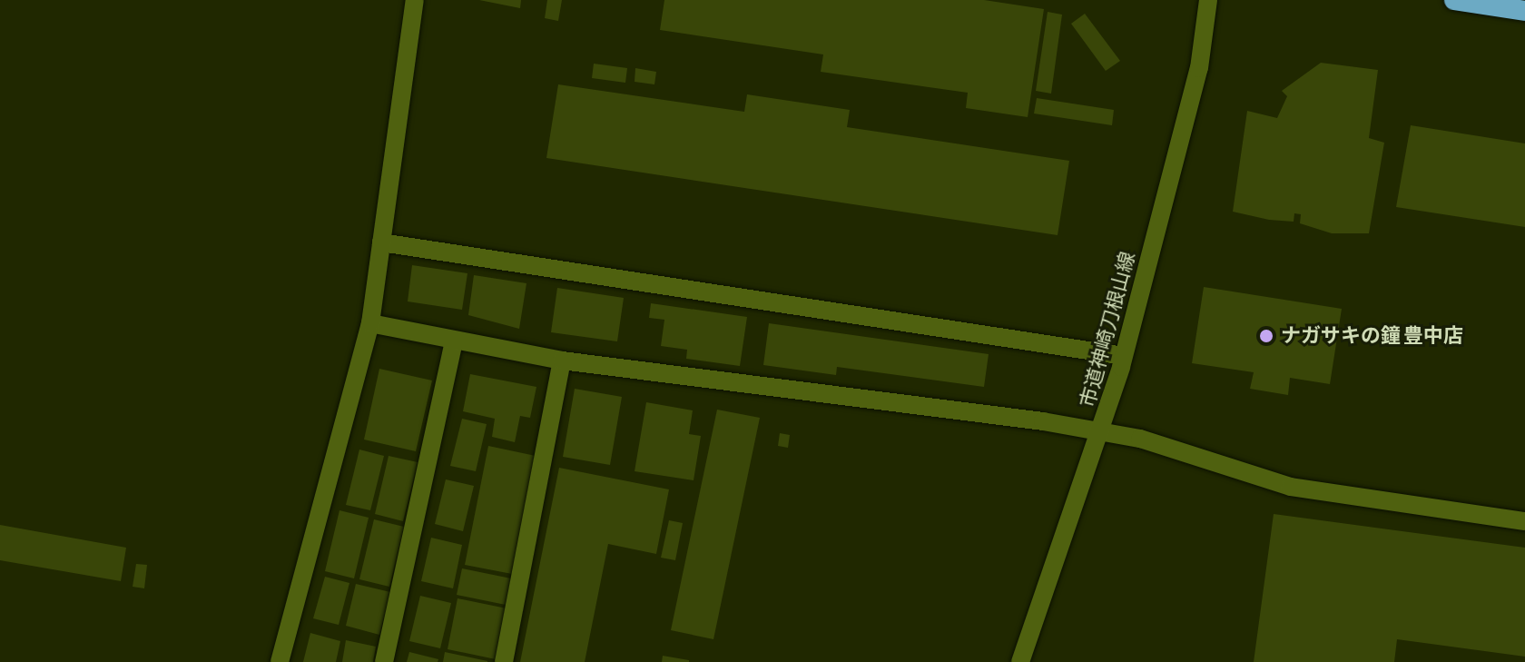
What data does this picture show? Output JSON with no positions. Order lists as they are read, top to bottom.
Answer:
{
  "streets": {
    "street": ["市道神崎刀根山線"]
  },
  "places": ["ナガサキの鐘 豊中店"]
}
